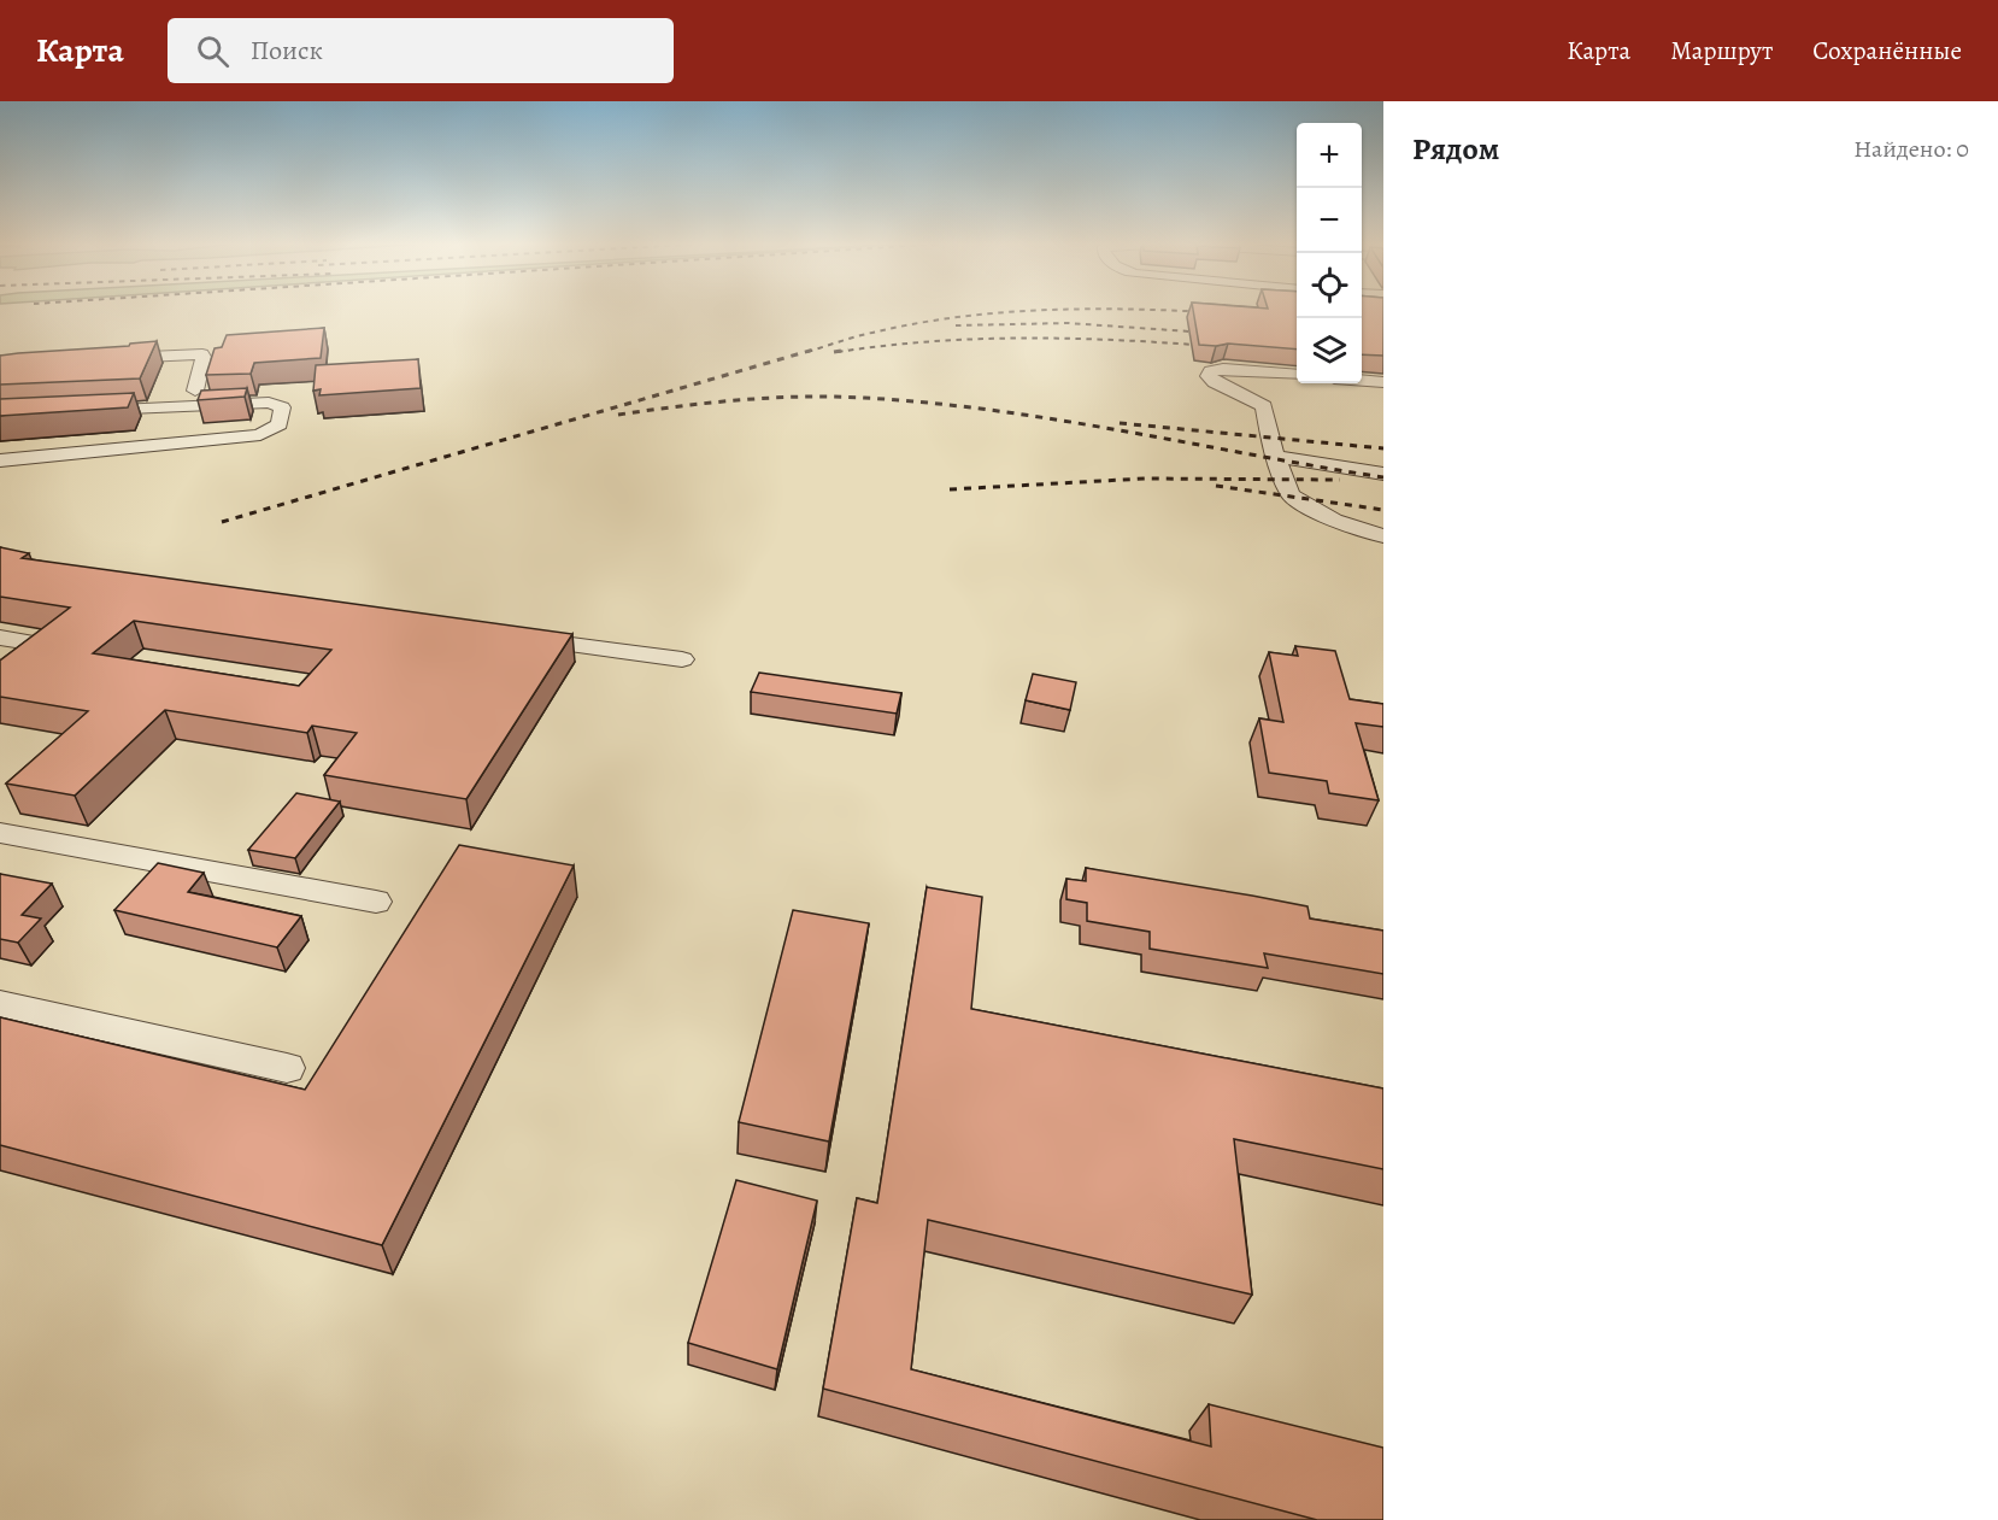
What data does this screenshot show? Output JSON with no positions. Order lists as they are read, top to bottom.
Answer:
{
  "page": {
    "header": "Карта",
    "search": "Поиск",
    "nav": ["Карта", "Маршрут", "Сохранённые"],
    "heading": ["Рядом", "Найдено: 0"],
    "map_buttons": ["+", "−"]
  }
}
